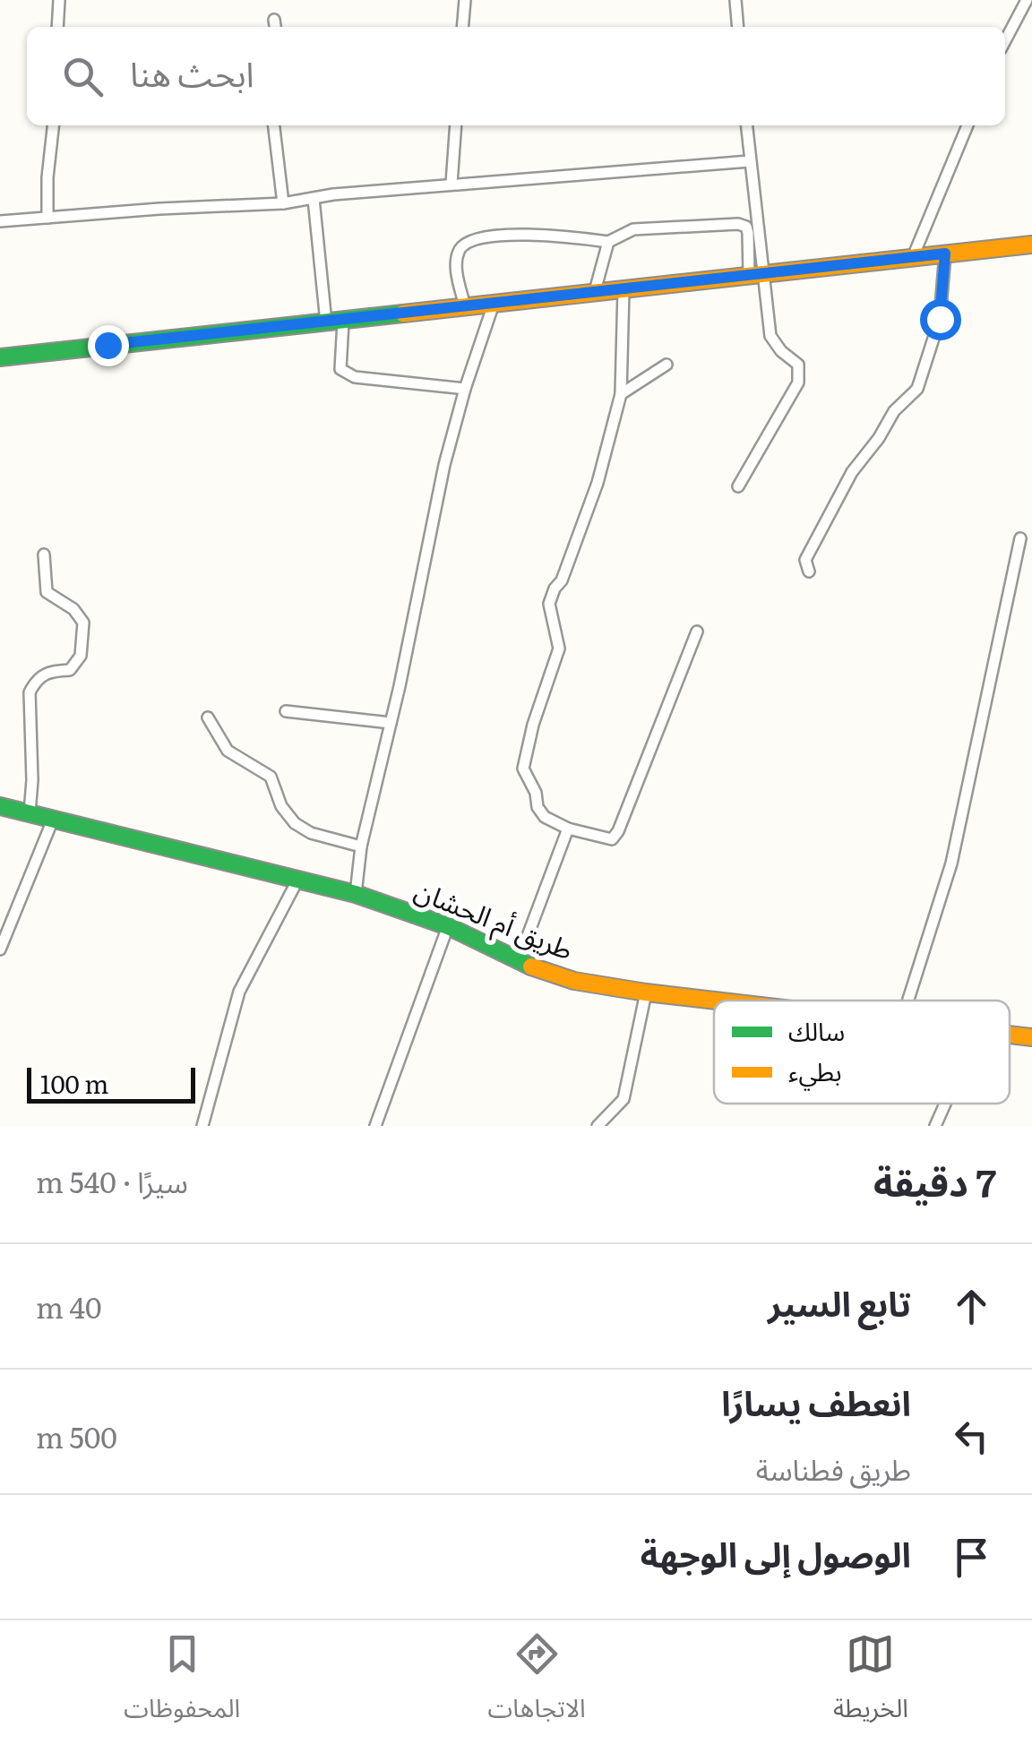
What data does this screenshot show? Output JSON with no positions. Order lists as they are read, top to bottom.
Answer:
{
  "streets": {
    "street": ["طريق أم الحشان"]
  },
  "legend": ["سالك", "بطيء"],
  "scale_bar": "100 m",
  "page": {
    "search": "ابحث هنا",
    "scale": "100 m",
    "heading": ["7 دقيقة", "سيرًا · 540 m"],
    "list": [
      ["تابع السير", "40 m"],
      ["انعطف يسارًا", "طريق فطناسة", "500 m"],
      "الوصول إلى الوجهة"
    ],
    "nav": ["الخريطة", "الاتجاهات", "المحفوظات"]
  }
}
